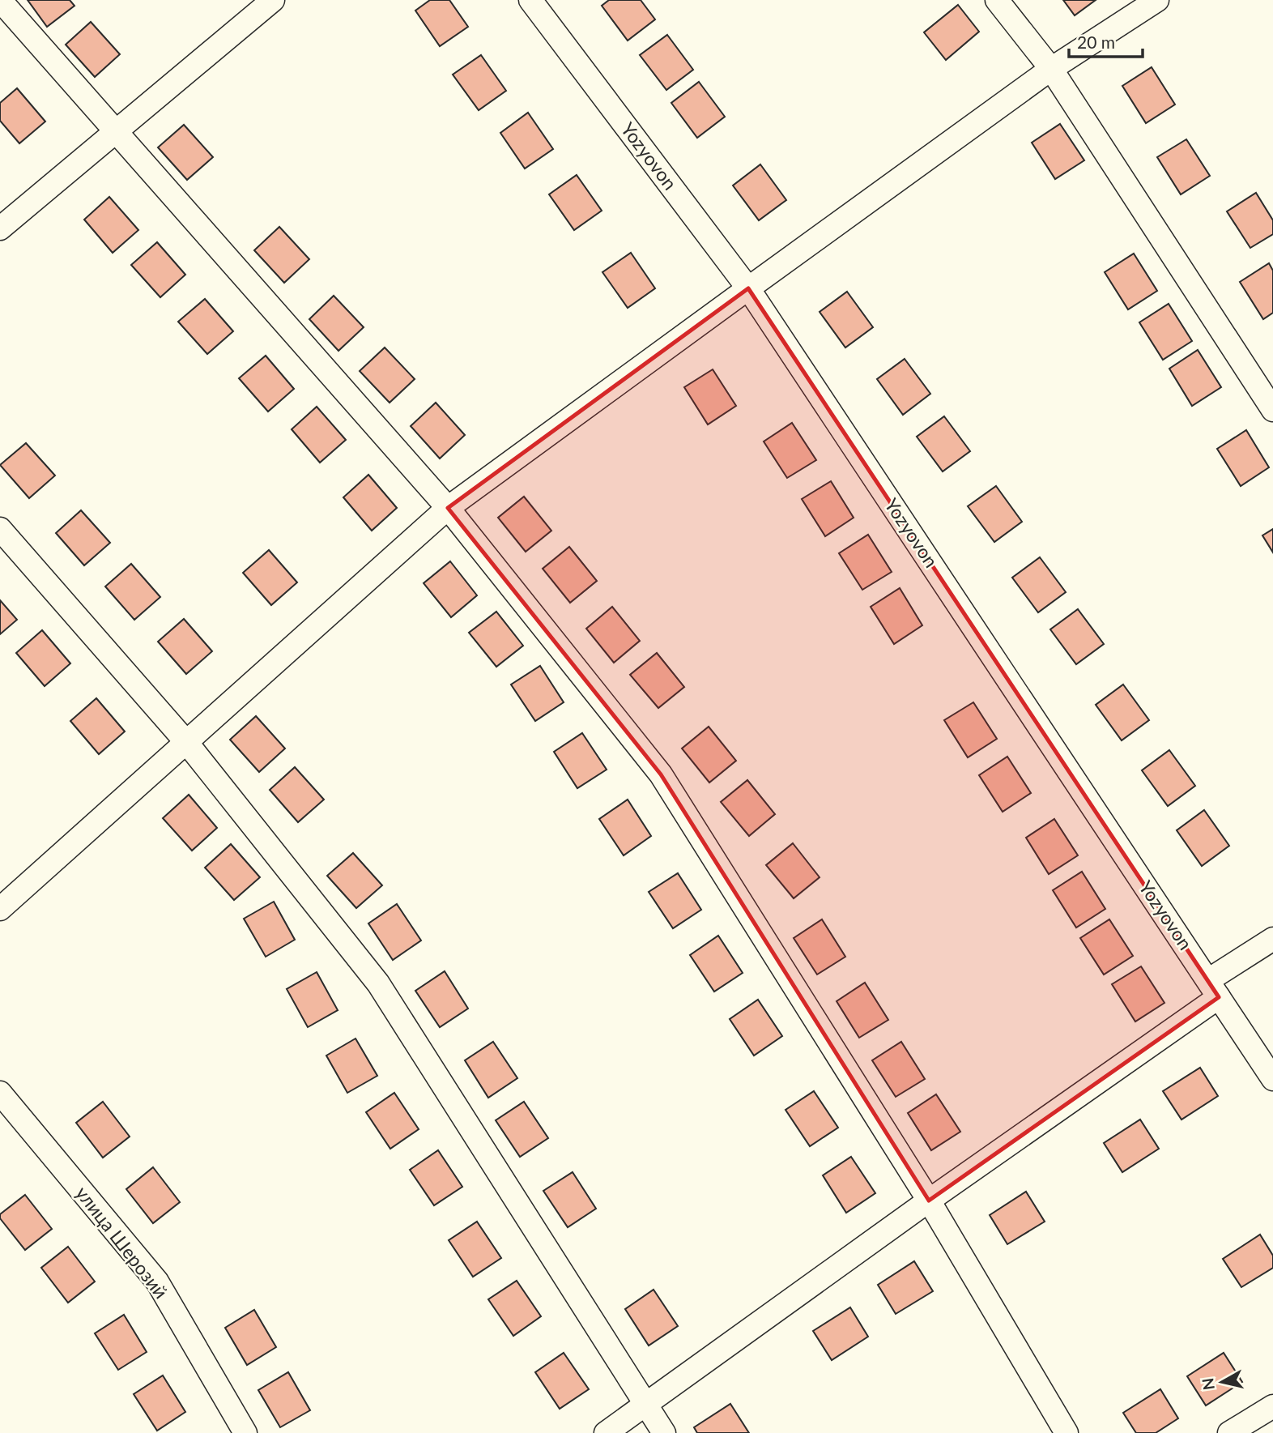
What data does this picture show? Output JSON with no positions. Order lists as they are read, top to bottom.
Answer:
{
  "streets": {
    "street": ["Yozyovon", "улица Шерозий"]
  },
  "scale_bar": "20 m",
  "north": "left"
}
